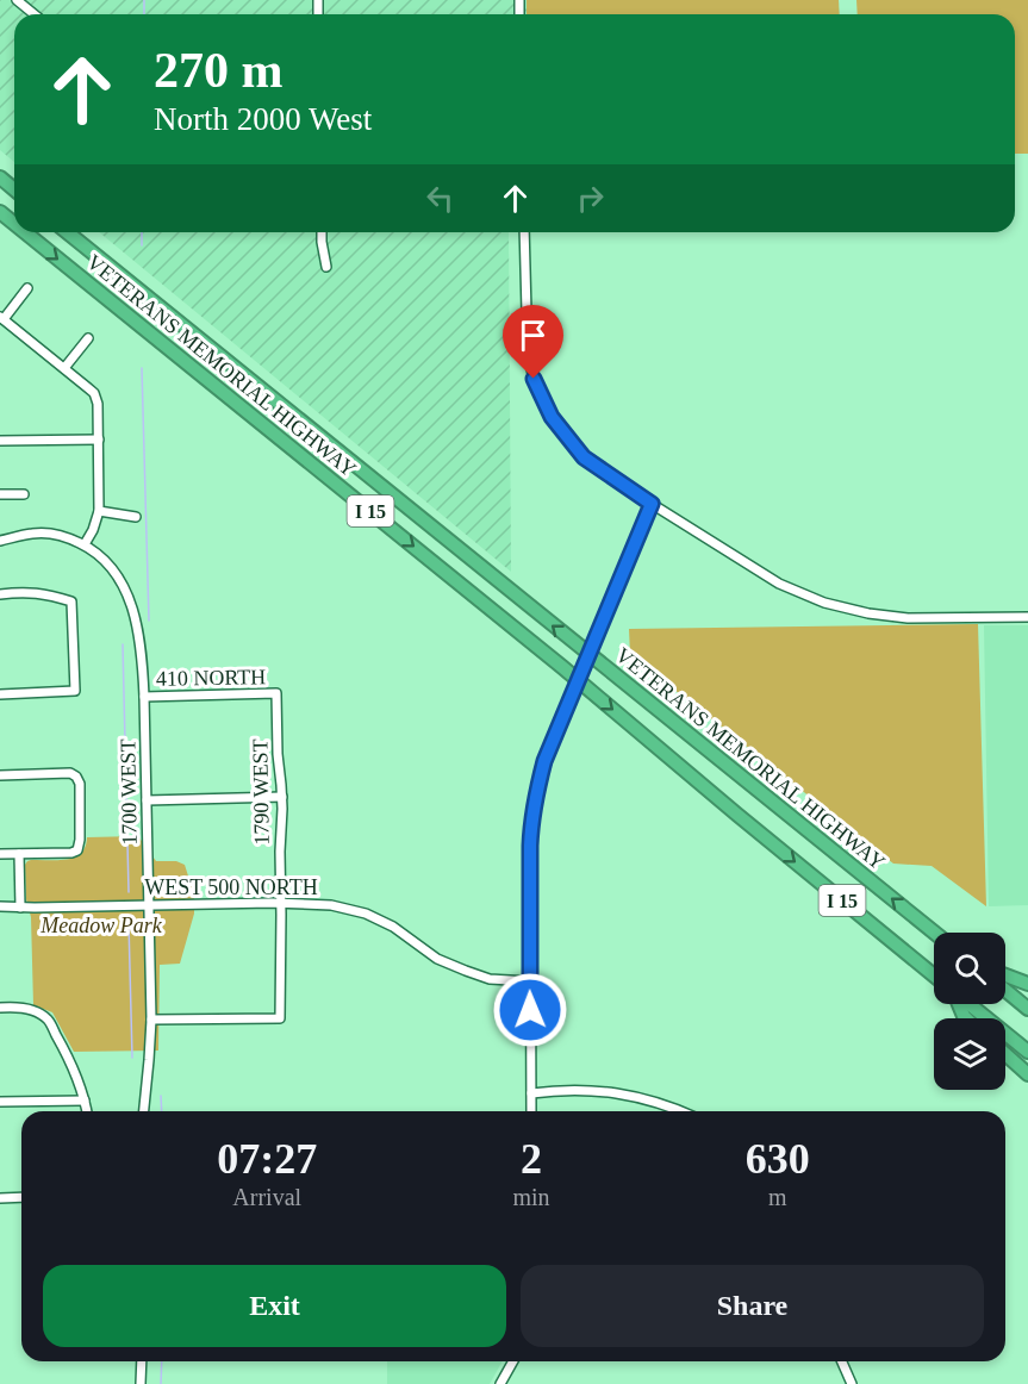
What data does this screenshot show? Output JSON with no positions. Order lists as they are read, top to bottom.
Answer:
{
  "streets": {
    "highway": ["VETERANS MEMORIAL HIGHWAY", "I 15"],
    "street": [
      "410 NORTH",
      "1700 WEST",
      "1790 WEST",
      "WEST 500 NORTH"
    ]
  },
  "crossings": [
    ["410 NORTH", "1700 WEST"],
    ["410 NORTH", "1790 WEST"],
    ["1700 WEST", "1790 WEST"],
    ["1700 WEST", "WEST 500 NORTH"],
    ["1790 WEST", "WEST 500 NORTH"]
  ],
  "parks": ["Meadow Park"],
  "page": {
    "turn": ["270 m", "North 2000 West"],
    "eta": [
      "07:27",
      "Arrival",
      "2",
      "min",
      "630",
      "m"
    ],
    "buttons": ["Exit", "Share"]
  }
}
